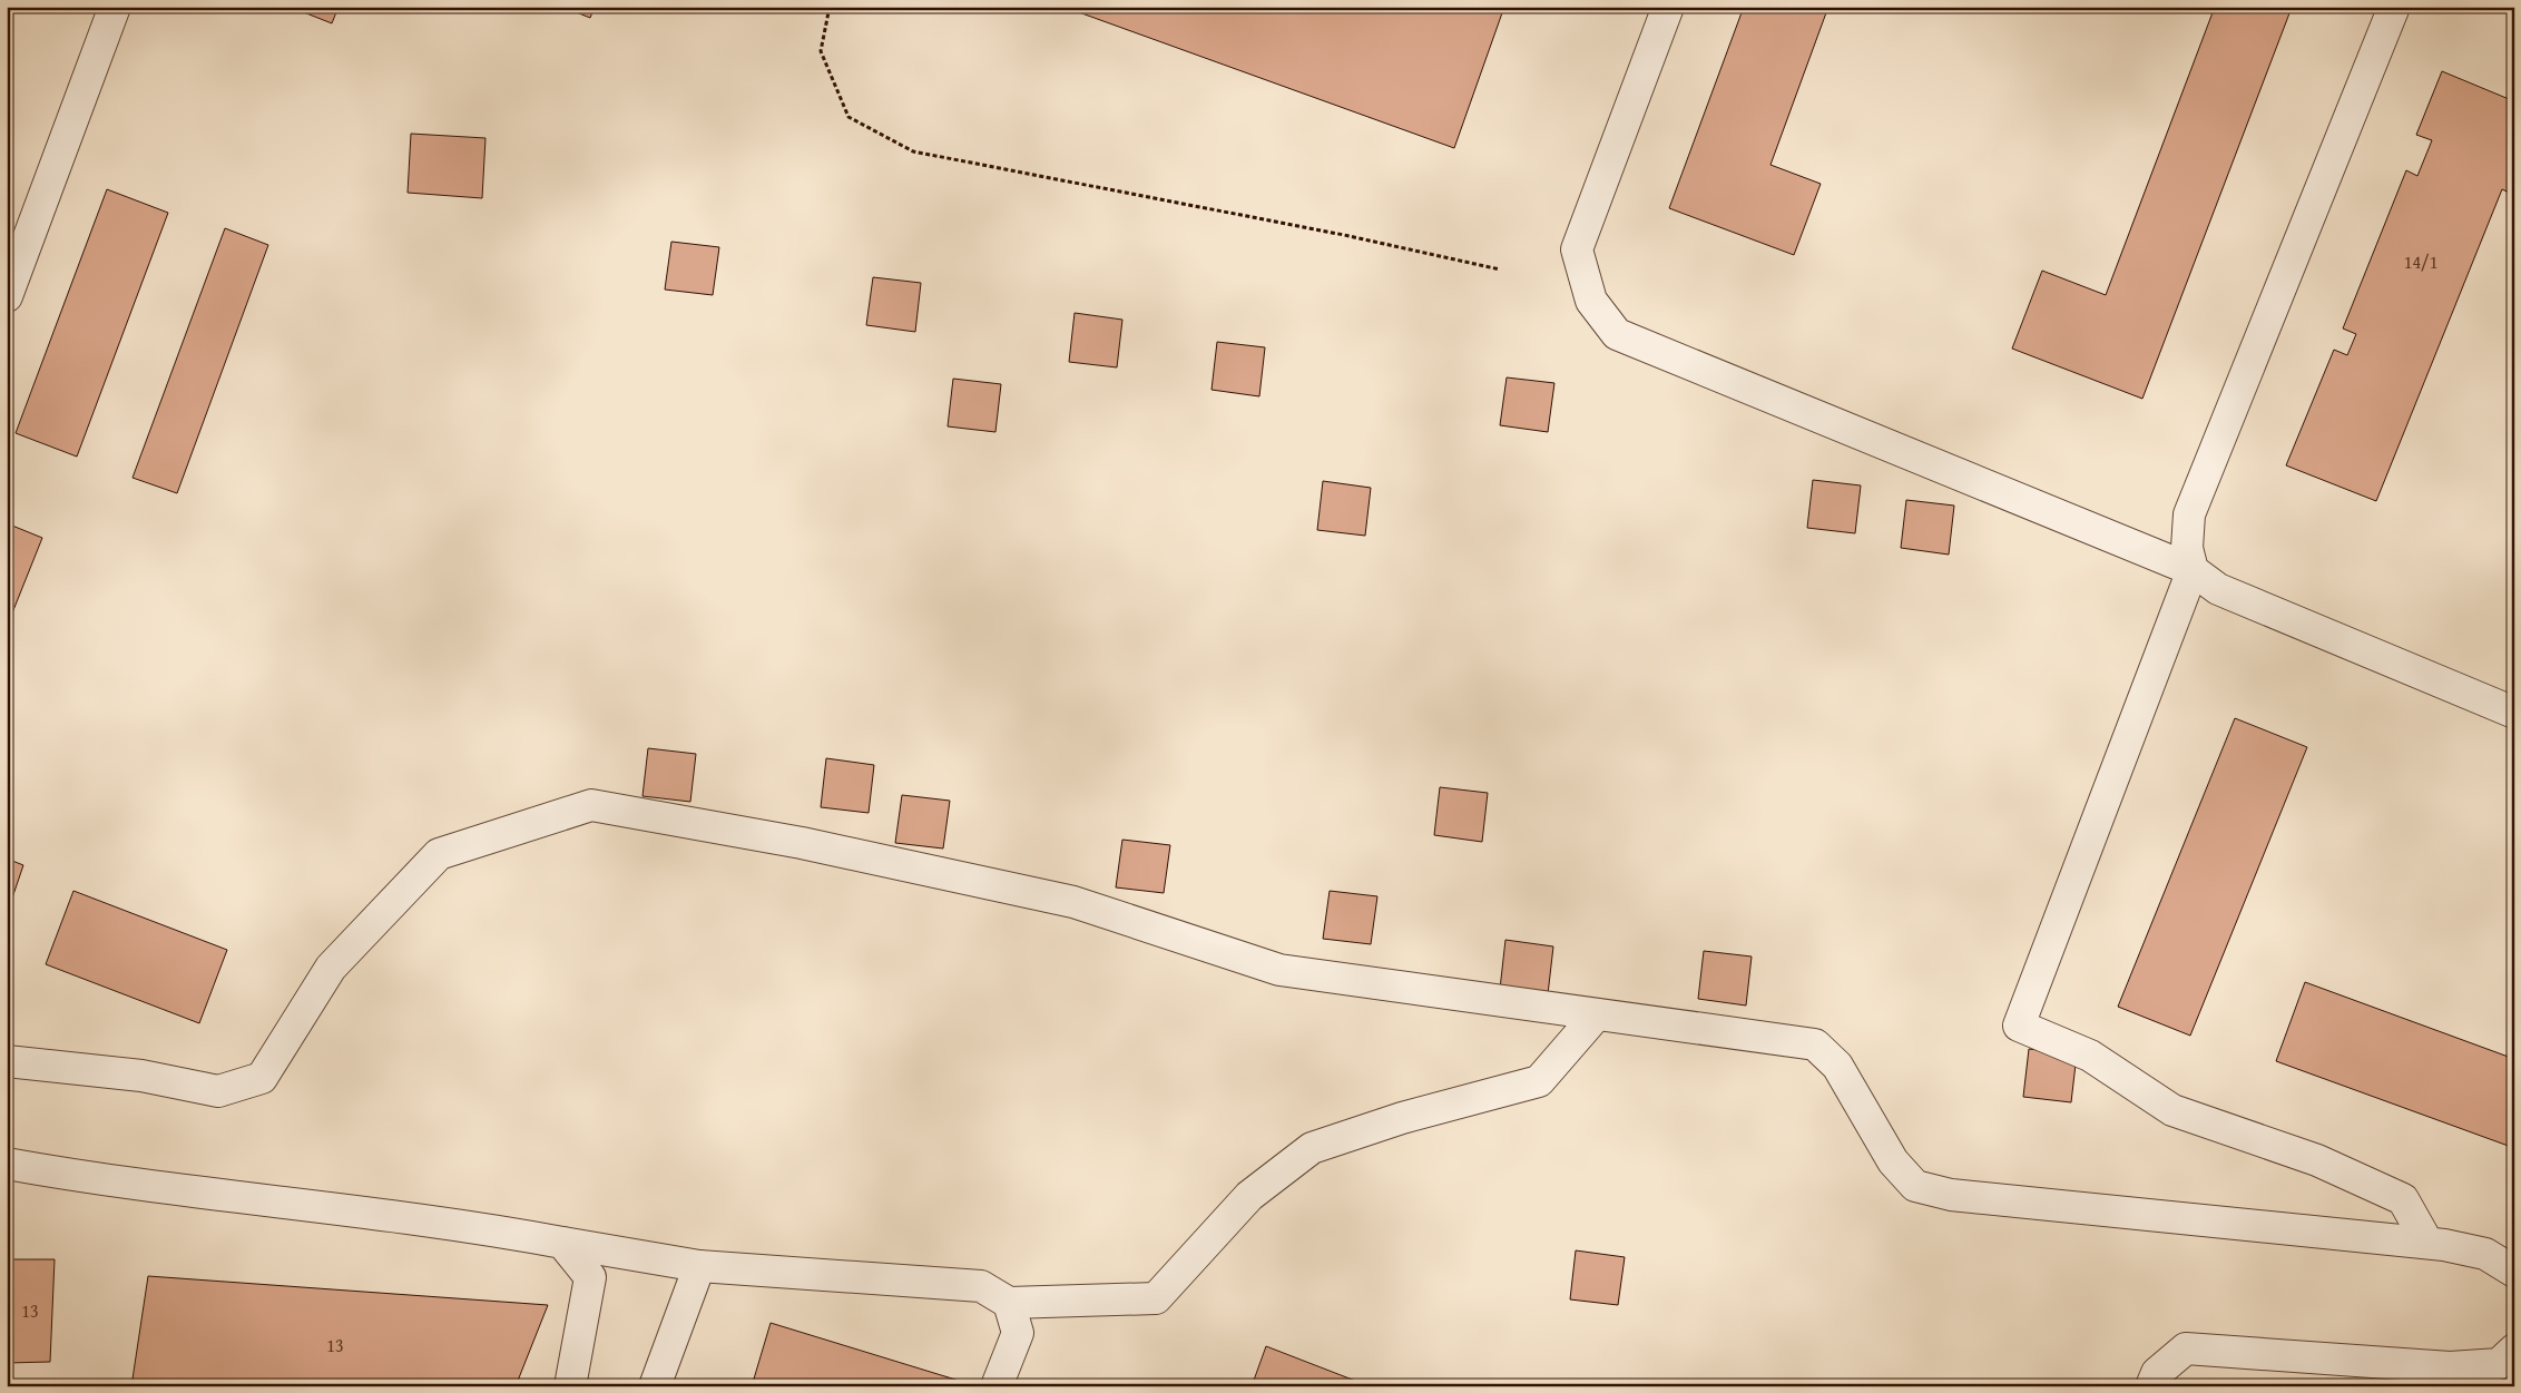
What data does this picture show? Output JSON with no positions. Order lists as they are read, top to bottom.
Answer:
{
  "house_numbers": ["14/1", "13", "13"]
}
